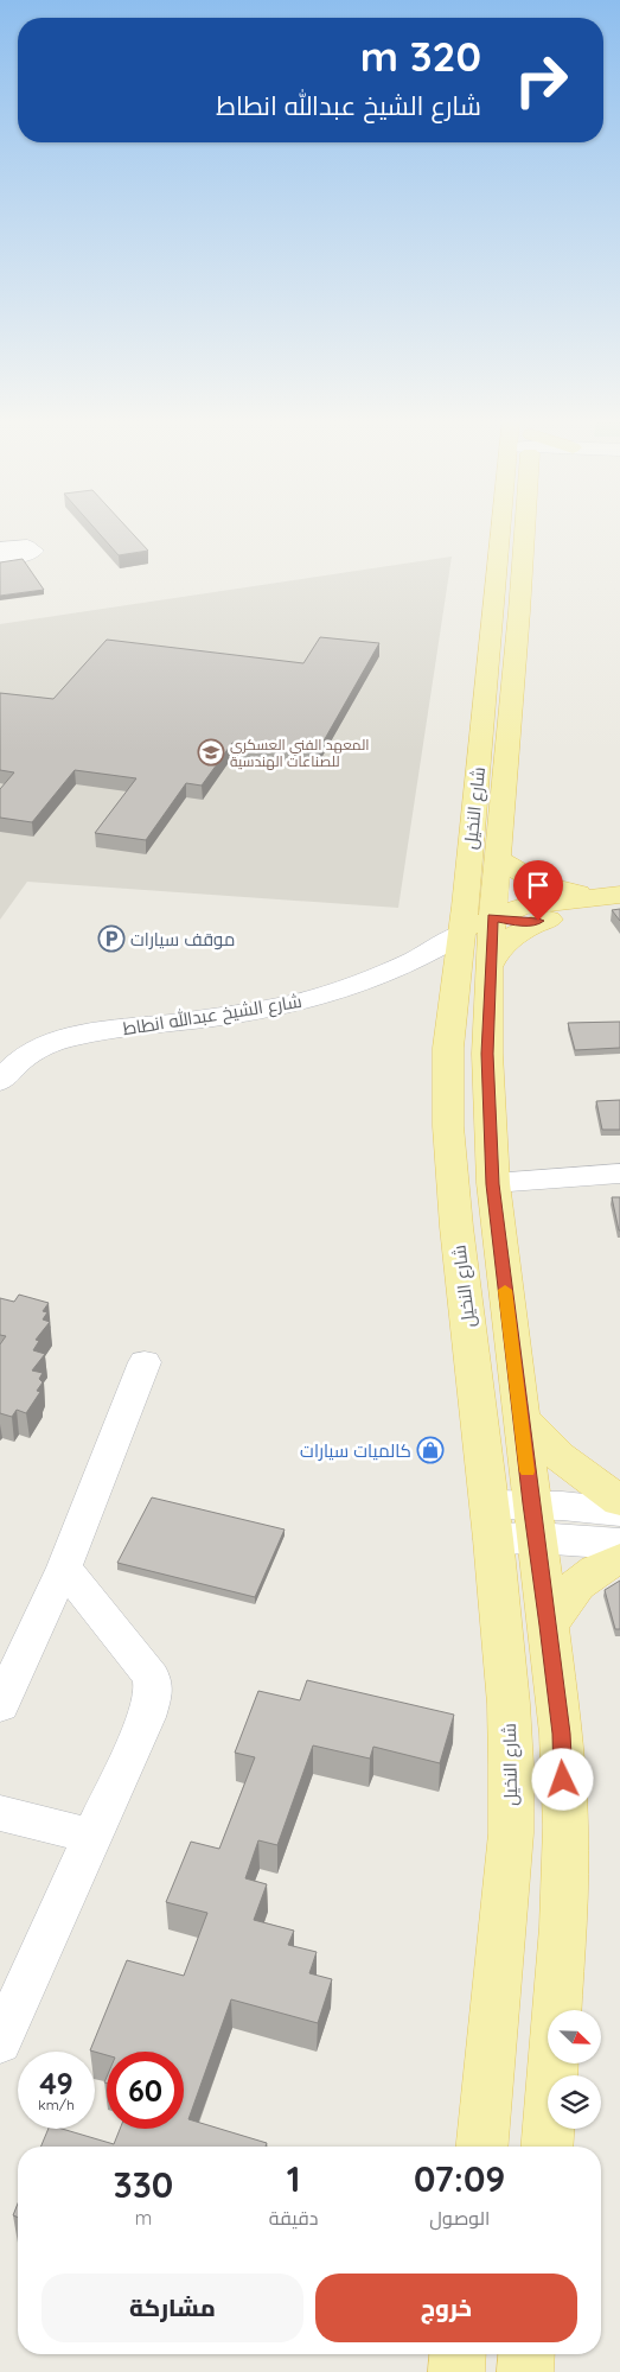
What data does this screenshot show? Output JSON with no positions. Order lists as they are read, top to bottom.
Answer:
{
  "streets": {
    "main road": ["شارع النخيل", "شارع الشيخ عبدالله انطاط"]
  },
  "crossings": [
    ["شارع النخيل", "شارع الشيخ عبدالله انطاط"]
  ],
  "places": {
    "school or university": ["المعهد الفني العسكري للصناعات الهندسية"],
    "parking": ["موقف سيارات"],
    "shop": ["كالميات سيارات"]
  },
  "north": "bottom right",
  "page": {
    "turn": ["320 m", "شارع الشيخ عبدالله انطاط"],
    "speed": "49 km/h",
    "limit": "60",
    "eta": [
      "07:09",
      "الوصول",
      "1",
      "دقيقة",
      "330",
      "m"
    ],
    "buttons": ["خروج", "مشاركة"]
  }
}
